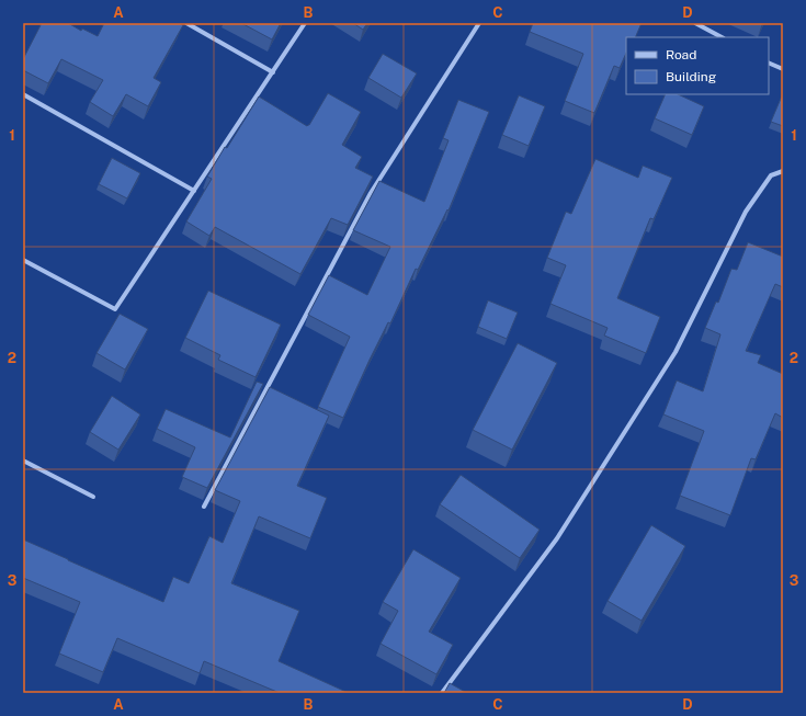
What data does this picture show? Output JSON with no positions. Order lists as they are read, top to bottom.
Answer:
{
  "legend": ["Road", "Building"],
  "grid": {
    "columns": [
      "A",
      "B",
      "C",
      "D"
    ],
    "rows": ["1", "2", "3"]
  }
}
